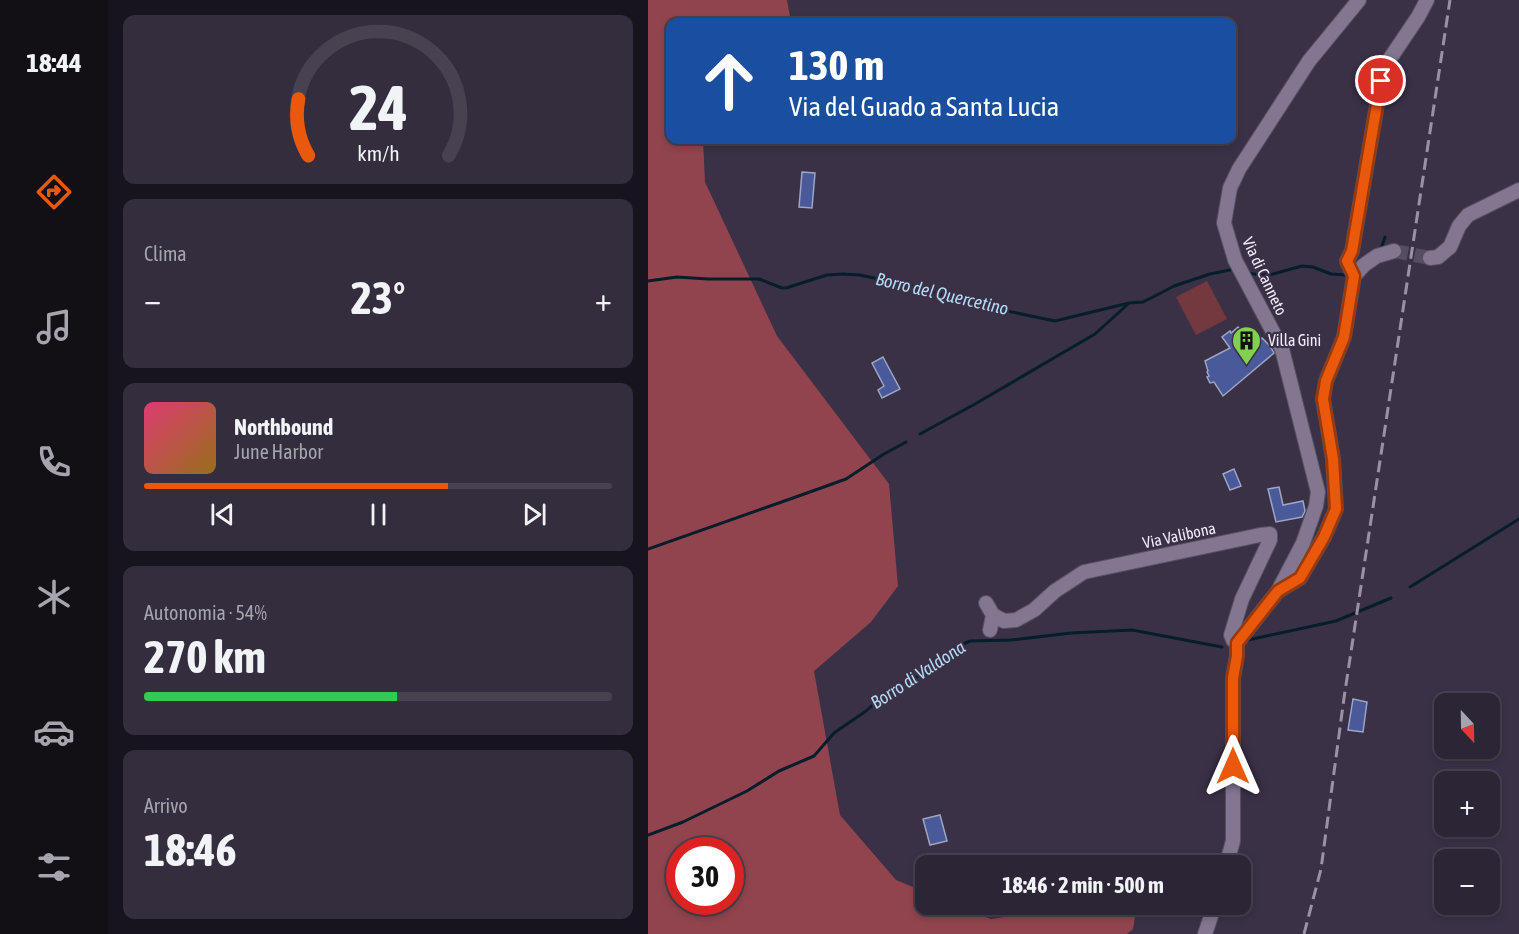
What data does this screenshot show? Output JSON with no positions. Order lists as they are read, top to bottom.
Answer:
{
  "streets": {
    "street": ["Via di Canneto", "Via Valibona"]
  },
  "crossings": [
    ["Via di Canneto", "Via Valibona"]
  ],
  "water": ["Borro del Quercetino", "Borro di Valdona"],
  "places": {
    "building": ["Villa Gini"]
  },
  "north": "bottom",
  "page": {
    "tabs": "18:44",
    "turn": ["130 m", "Via del Guado a Santa Lucia"],
    "tile": [
      "Clima",
      ["Autonomia · 54%", "270 km"],
      ["Arrivo", "18:46"]
    ],
    "heat": ["−", "23°", "+"],
    "song": ["Northbound", "June Harbor"],
    "map_buttons": ["+", "−"],
    "limit": "30",
    "trip": "18:46 · 2 min · 500 m",
    "gauge": ["24", "km/h"]
  }
}
